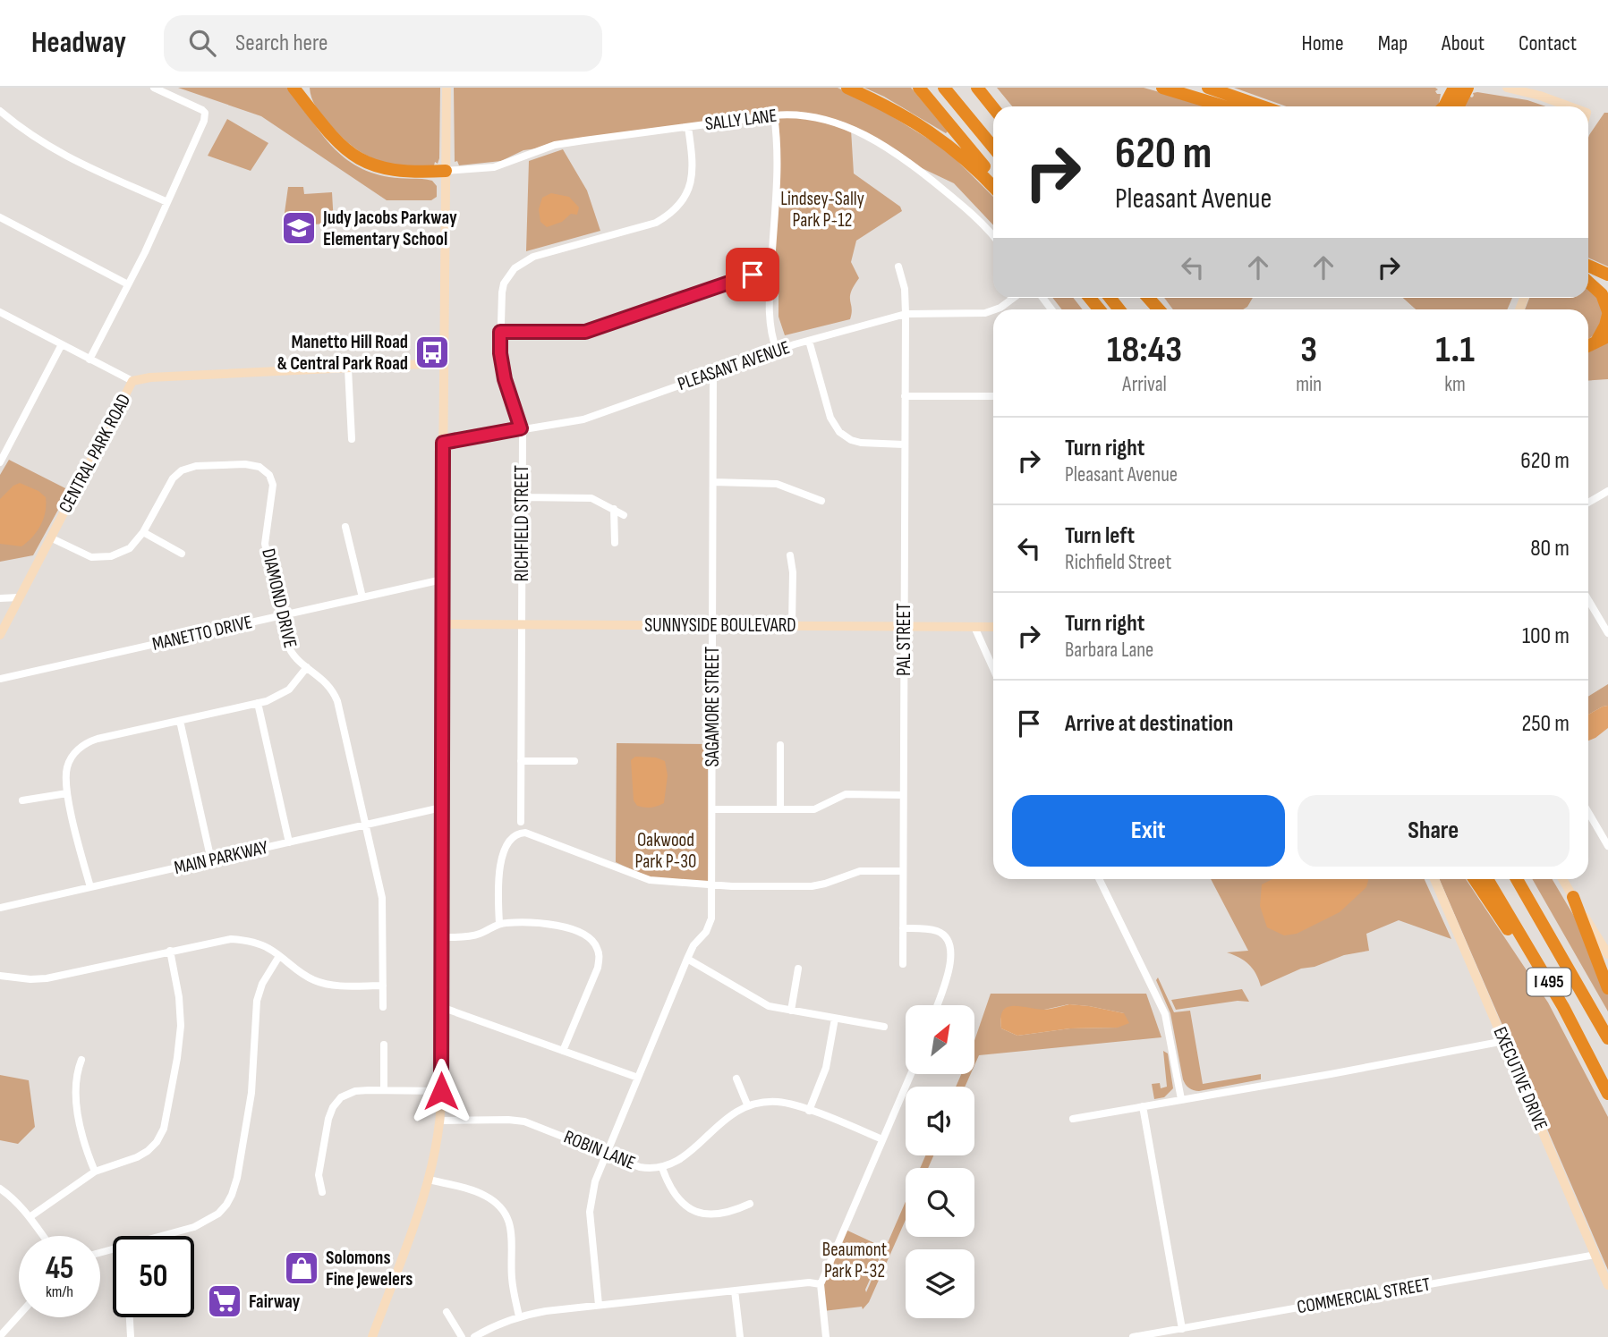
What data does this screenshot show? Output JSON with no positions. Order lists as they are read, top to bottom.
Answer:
{
  "streets": {
    "highway": ["I 495"],
    "main road": ["CENTRAL PARK ROAD", "SUNNYSIDE BOULEVARD", "EXECUTIVE DRIVE"],
    "street": [
      "SALLY LANE",
      "PLEASANT AVENUE",
      "RICHFIELD STREET",
      "DIAMOND DRIVE",
      "MANETTO DRIVE",
      "PAL STREET",
      "SAGAMORE STREET",
      "MAIN PARKWAY",
      "ROBIN LANE",
      "COMMERCIAL STREET"
    ]
  },
  "crossings": [
    ["SALLY LANE", "RICHFIELD STREET"],
    ["PLEASANT AVENUE", "RICHFIELD STREET"],
    ["PLEASANT AVENUE", "PAL STREET"],
    ["PLEASANT AVENUE", "SAGAMORE STREET"],
    ["CENTRAL PARK ROAD", "DIAMOND DRIVE"],
    ["RICHFIELD STREET", "SUNNYSIDE BOULEVARD"],
    ["DIAMOND DRIVE", "MANETTO DRIVE"],
    ["DIAMOND DRIVE", "MAIN PARKWAY"],
    ["SUNNYSIDE BOULEVARD", "PAL STREET"],
    ["SUNNYSIDE BOULEVARD", "SAGAMORE STREET"],
    ["SAGAMORE STREET", "ROBIN LANE"],
    ["EXECUTIVE DRIVE", "COMMERCIAL STREET"]
  ],
  "parks": ["Lindsey-Sally Park P-12", "Oakwood Park P-30", "Beaumont Park P-32"],
  "places": {
    "school or university": ["Judy Jacobs Parkway Elementary School"],
    "bus stop": ["Manetto Hill Road & Central Park Road"],
    "shop": ["Solomons Fine Jewelers"],
    "supermarket": ["Fairway"]
  },
  "north": "top right",
  "page": {
    "header": "Headway",
    "search": "Search here",
    "nav": [
      "Home",
      "Map",
      "About",
      "Contact"
    ],
    "turn": ["620 m", "Pleasant Avenue"],
    "eta": [
      "18:43",
      "Arrival",
      "3",
      "min",
      "1.1",
      "km"
    ],
    "list": [
      {
        "name": "Turn right",
        "note": "Pleasant Avenue",
        "value": "620 m"
      },
      {
        "name": "Turn left",
        "note": "Richfield Street",
        "value": "80 m"
      },
      {
        "name": "Turn right",
        "note": "Barbara Lane",
        "value": "100 m"
      },
      {
        "name": "Arrive at destination",
        "value": "250 m"
      }
    ],
    "buttons": ["Exit", "Share"],
    "speed": "45 km/h",
    "limit": "50"
  }
}
